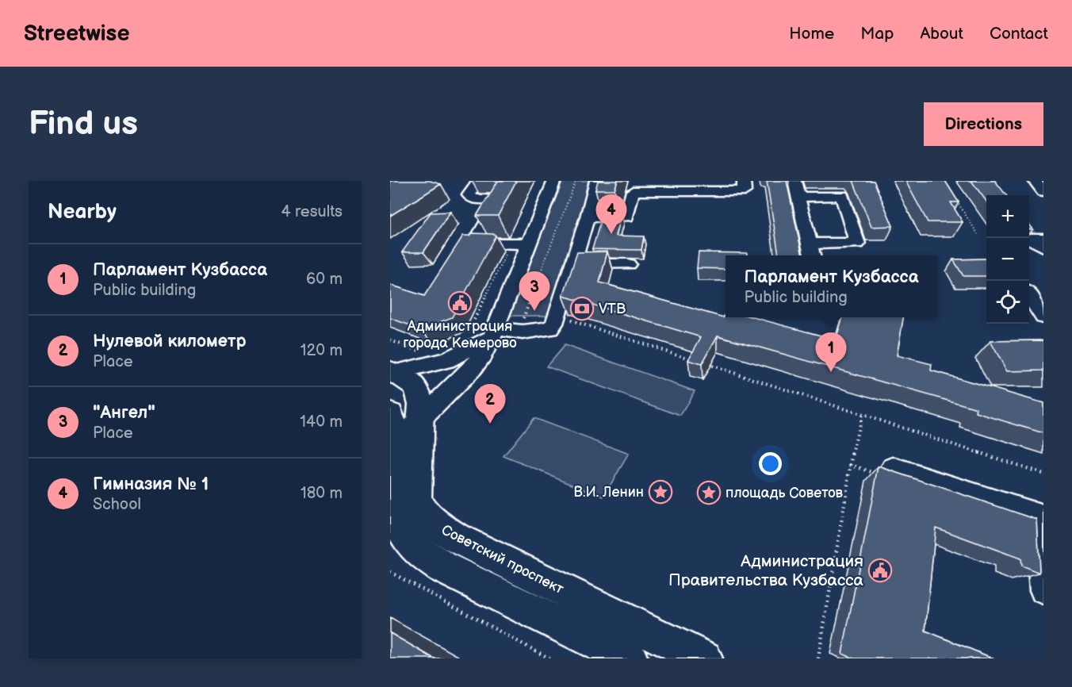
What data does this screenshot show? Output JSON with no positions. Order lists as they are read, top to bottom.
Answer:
{
  "streets": {
    "main road": ["Советский проспект"]
  },
  "places": {
    "public building": ["Администрация города Кемерово", "Администрация Правительства Кузбасса"],
    "bank": ["VTB"],
    "place": ["В.И. Ленин", "площадь Советов"]
  },
  "page": {
    "header": "Streetwise",
    "nav": [
      "Home",
      "Map",
      "About",
      "Contact"
    ],
    "buttons": "Directions",
    "title": "Find us",
    "heading": ["Nearby", "4 results"],
    "pins": [
      "4",
      "3",
      "1",
      "2"
    ],
    "map_buttons": ["+", "−"],
    "list": [
      {
        "mark": "1",
        "name": "Парламент Кузбасса",
        "note": "Public building",
        "value": "60 m"
      },
      {
        "mark": "2",
        "name": "Нулевой километр",
        "note": "Place",
        "value": "120 m"
      },
      {
        "mark": "3",
        "name": "\"Ангел\"",
        "note": "Place",
        "value": "140 m"
      },
      {
        "mark": "4",
        "name": "Гимназия № 1",
        "note": "School",
        "value": "180 m"
      }
    ],
    "popup": ["Парламент Кузбасса", "Public building"]
  }
}
